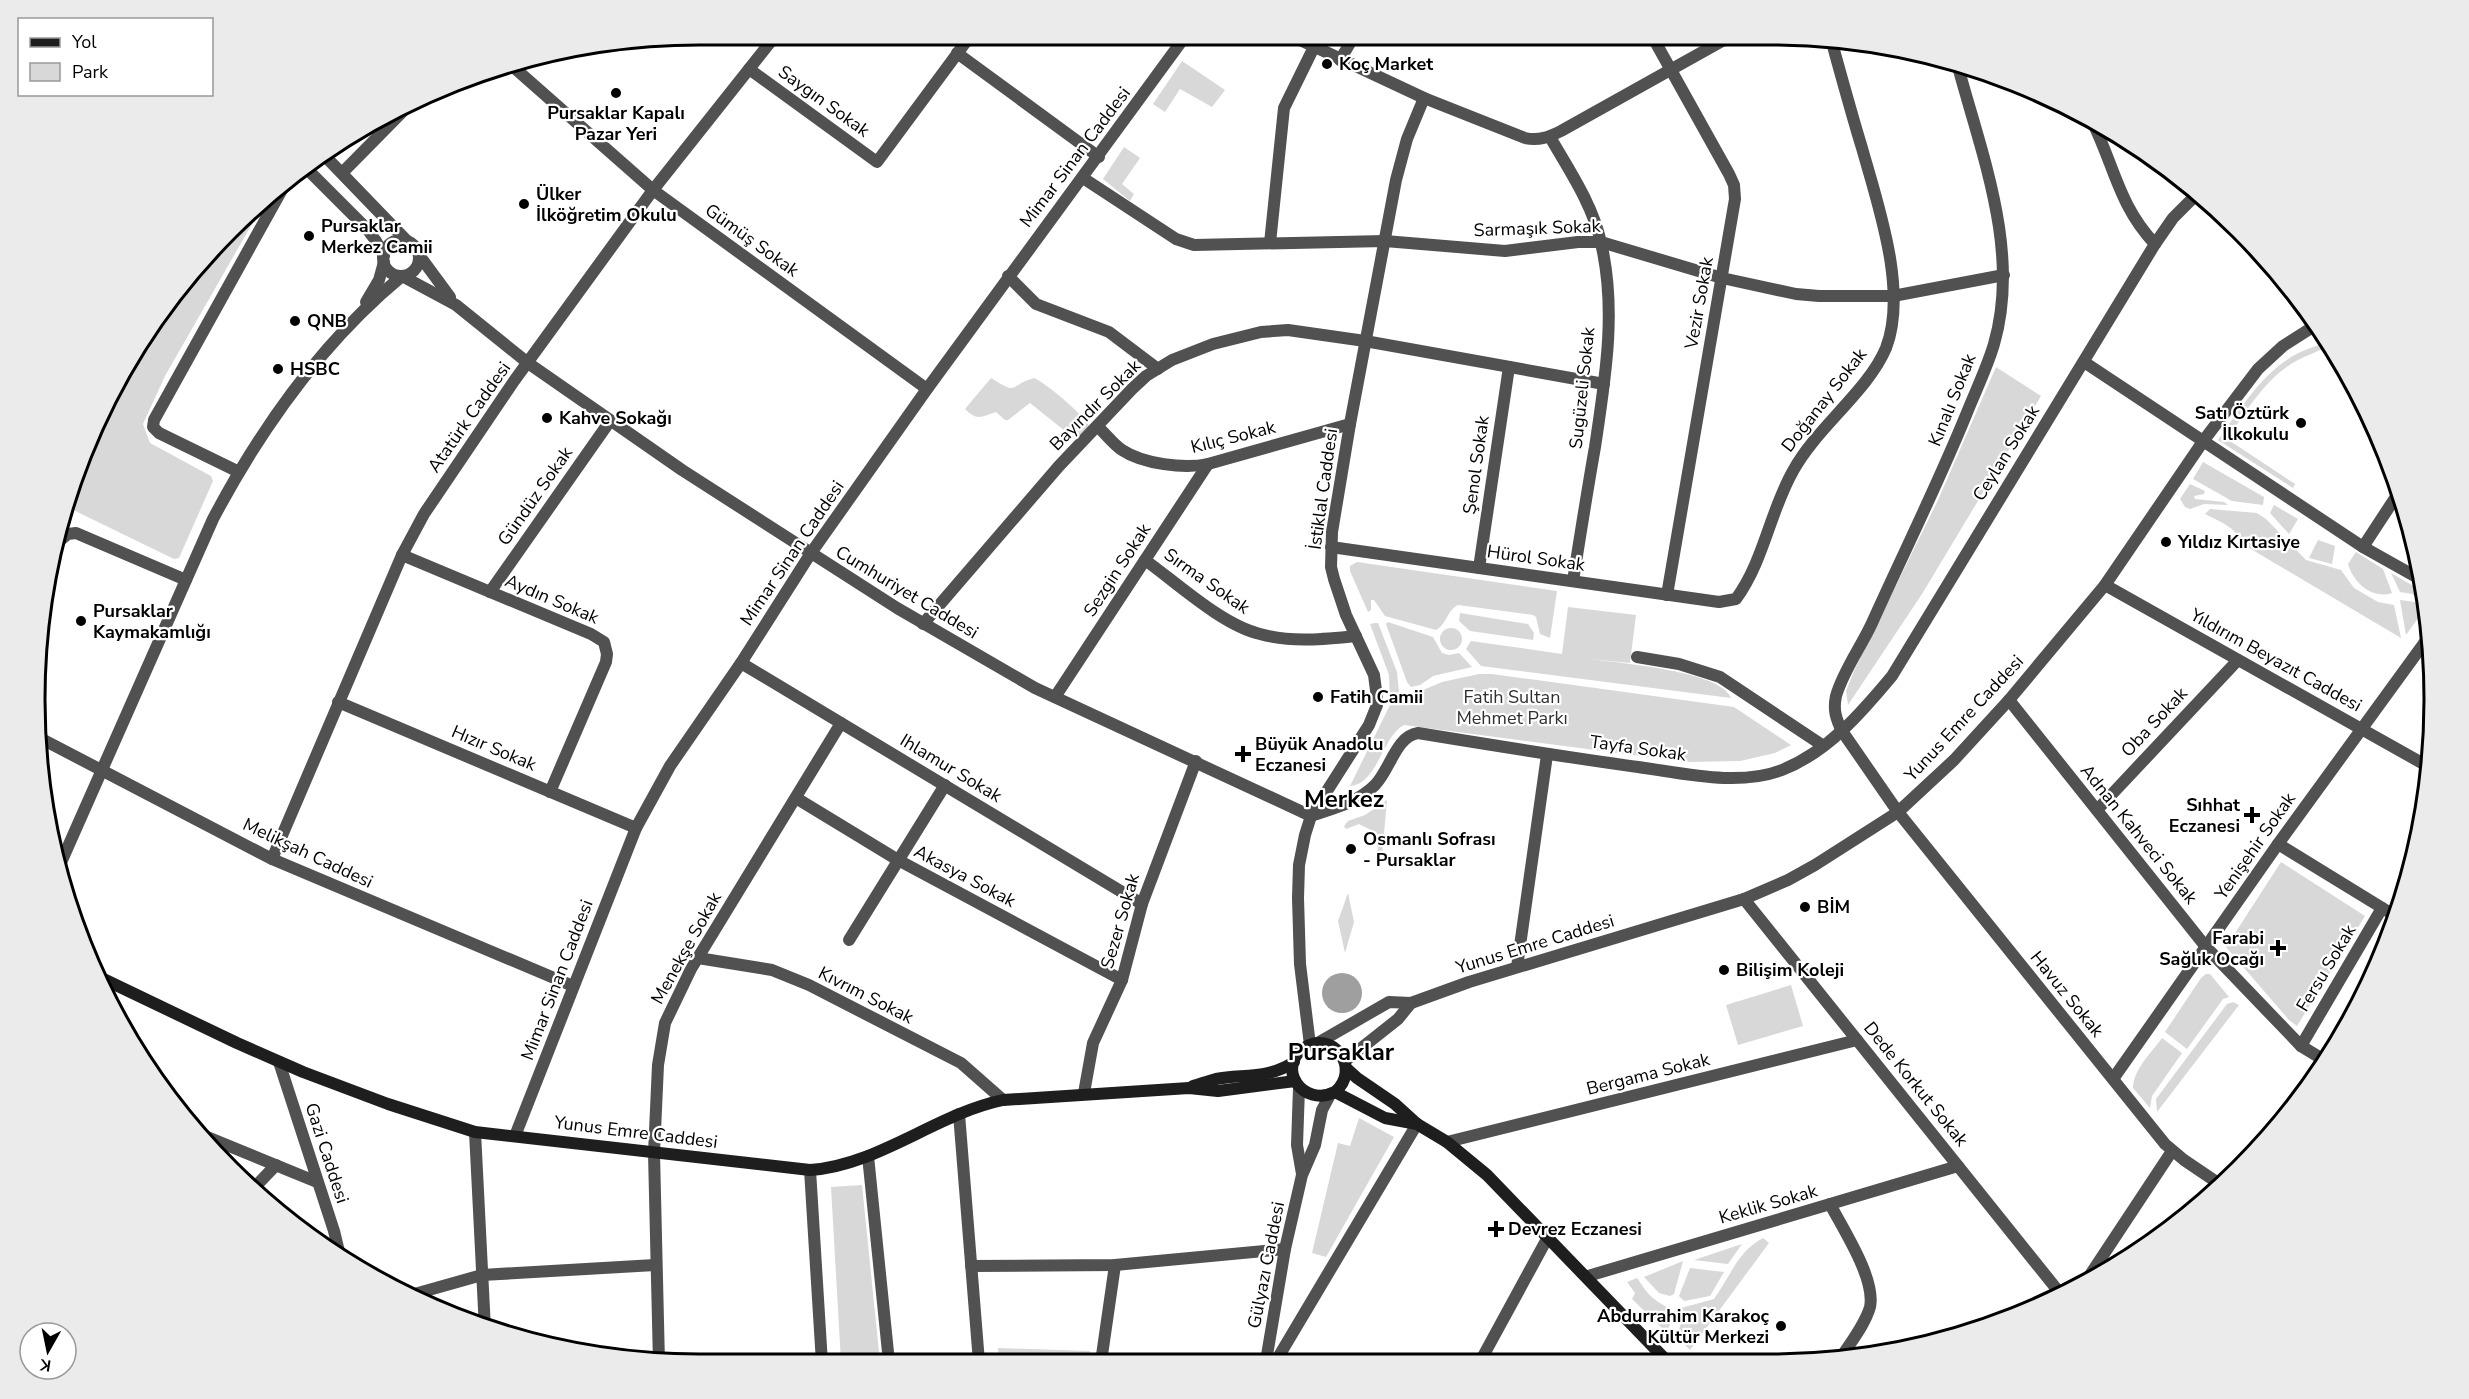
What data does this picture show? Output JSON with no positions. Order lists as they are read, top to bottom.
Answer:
{
  "streets": {
    "main road": ["Yunus Emre Caddesi"],
    "street": [
      "Saygın Sokak",
      "Mimar Sinan Caddesi",
      "Sarmaşık Sokak",
      "Gümüş Sokak",
      "Vezir Sokak",
      "Sugüzeli Sokak",
      "Doğanay Sokak",
      "Kınalı Sokak",
      "Bayındır Sokak",
      "Atatürk Caddesi",
      "Kılıç Sokak",
      "Ceylan Sokak",
      "Şenol Sokak",
      "İstiklal Caddesi",
      "Gündüz Sokak",
      "Hürol Sokak",
      "Sezgin Sokak",
      "Sırma Sokak",
      "Cumhuriyet Caddesi",
      "Aydın Sokak",
      "Yıldırım Beyazıt Caddesi",
      "Oba Sokak",
      "Hızır Sokak",
      "Tayfa Sokak",
      "Ihlamur Sokak",
      "Adnan Kahveci Sokak",
      "Yenişehir Sokak",
      "Melikşah Caddesi",
      "Akasya Sokak",
      "Sezer Sokak",
      "Menekşe Sokak",
      "Fersu Sokak",
      "Havuz Sokak",
      "Kıvrım Sokak",
      "Bergama Sokak",
      "Dede Korkut Sokak",
      "Gazi Caddesi",
      "Keklik Sokak",
      "Gülyazı Caddesi"
    ]
  },
  "crossings": [
    ["Saygın Sokak", "Atatürk Caddesi"],
    ["Mimar Sinan Caddesi", "Sarmaşık Sokak"],
    ["Mimar Sinan Caddesi", "Gümüş Sokak"],
    ["Mimar Sinan Caddesi", "Cumhuriyet Caddesi"],
    ["Mimar Sinan Caddesi", "Yunus Emre Caddesi"],
    ["Mimar Sinan Caddesi", "Hızır Sokak"],
    ["Mimar Sinan Caddesi", "Ihlamur Sokak"],
    ["Mimar Sinan Caddesi", "Melikşah Caddesi"],
    ["Sarmaşık Sokak", "Vezir Sokak"],
    ["Sarmaşık Sokak", "Sugüzeli Sokak"],
    ["Sarmaşık Sokak", "Doğanay Sokak"],
    ["Sarmaşık Sokak", "Kınalı Sokak"],
    ["Sarmaşık Sokak", "İstiklal Caddesi"],
    ["Gümüş Sokak", "Atatürk Caddesi"],
    ["Vezir Sokak", "Hürol Sokak"],
    ["Sugüzeli Sokak", "Bayındır Sokak"],
    ["Sugüzeli Sokak", "Hürol Sokak"],
    ["Doğanay Sokak", "Hürol Sokak"],
    ["Kınalı Sokak", "Ceylan Sokak"],
    ["Kınalı Sokak", "Tayfa Sokak"],
    ["Kınalı Sokak", "Havuz Sokak"],
    ["Bayındır Sokak", "Kılıç Sokak"],
    ["Bayındır Sokak", "Şenol Sokak"],
    ["Bayındır Sokak", "İstiklal Caddesi"],
    ["Bayındır Sokak", "Cumhuriyet Caddesi"],
    ["Atatürk Caddesi", "Cumhuriyet Caddesi"],
    ["Atatürk Caddesi", "Aydın Sokak"],
    ["Atatürk Caddesi", "Hızır Sokak"],
    ["Atatürk Caddesi", "Melikşah Caddesi"],
    ["Kılıç Sokak", "İstiklal Caddesi"],
    ["Kılıç Sokak", "Sezgin Sokak"],
    ["Ceylan Sokak", "Tayfa Sokak"],
    ["Ceylan Sokak", "Havuz Sokak"],
    ["Şenol Sokak", "Hürol Sokak"],
    ["İstiklal Caddesi", "Hürol Sokak"],
    ["İstiklal Caddesi", "Sırma Sokak"],
    ["İstiklal Caddesi", "Cumhuriyet Caddesi"],
    ["İstiklal Caddesi", "Tayfa Sokak"],
    ["Gündüz Sokak", "Cumhuriyet Caddesi"],
    ["Gündüz Sokak", "Aydın Sokak"],
    ["Sezgin Sokak", "Sırma Sokak"],
    ["Sezgin Sokak", "Cumhuriyet Caddesi"],
    ["Cumhuriyet Caddesi", "Tayfa Sokak"],
    ["Cumhuriyet Caddesi", "Sezer Sokak"],
    ["Aydın Sokak", "Hızır Sokak"],
    ["Yıldırım Beyazıt Caddesi", "Yunus Emre Caddesi"],
    ["Yıldırım Beyazıt Caddesi", "Oba Sokak"],
    ["Yıldırım Beyazıt Caddesi", "Yenişehir Sokak"],
    ["Yunus Emre Caddesi", "Adnan Kahveci Sokak"],
    ["Yunus Emre Caddesi", "Sezer Sokak"],
    ["Yunus Emre Caddesi", "Menekşe Sokak"],
    ["Yunus Emre Caddesi", "Havuz Sokak"],
    ["Yunus Emre Caddesi", "Kıvrım Sokak"],
    ["Yunus Emre Caddesi", "Dede Korkut Sokak"],
    ["Yunus Emre Caddesi", "Gazi Caddesi"],
    ["Oba Sokak", "Adnan Kahveci Sokak"],
    ["Tayfa Sokak", "Havuz Sokak"],
    ["Ihlamur Sokak", "Sezer Sokak"],
    ["Ihlamur Sokak", "Menekşe Sokak"],
    ["Adnan Kahveci Sokak", "Yenişehir Sokak"],
    ["Adnan Kahveci Sokak", "Fersu Sokak"],
    ["Yenişehir Sokak", "Havuz Sokak"],
    ["Akasya Sokak", "Sezer Sokak"],
    ["Akasya Sokak", "Menekşe Sokak"],
    ["Menekşe Sokak", "Kıvrım Sokak"],
    ["Bergama Sokak", "Dede Korkut Sokak"],
    ["Dede Korkut Sokak", "Keklik Sokak"]
  ],
  "districts": ["Merkez", "Pursaklar"],
  "parks": ["Fatih Sultan Mehmet Parkı"],
  "places": {
    "other": [
      "Koç Market",
      "Pursaklar Kapalı Pazar Yeri",
      "Ülker İlköğretim Okulu",
      "Pursaklar Merkez Camii",
      "QNB",
      "HSBC",
      "Kahve Sokağı",
      "Satı Öztürk İlkokulu",
      "Yıldız Kırtasiye",
      "Pursaklar Kaymakamlığı",
      "Fatih Camii",
      "Osmanlı Sofrası - Pursaklar",
      "BİM",
      "Bilişim Koleji",
      "Abdurrahim Karakoç Kültür Merkezi"
    ],
    "health": [
      "Büyük Anadolu Eczanesi",
      "Sıhhat Eczanesi",
      "Farabi Sağlık Ocağı",
      "Devrez Eczanesi"
    ]
  },
  "legend": ["Yol", "Park"],
  "north": "bottom"
}
